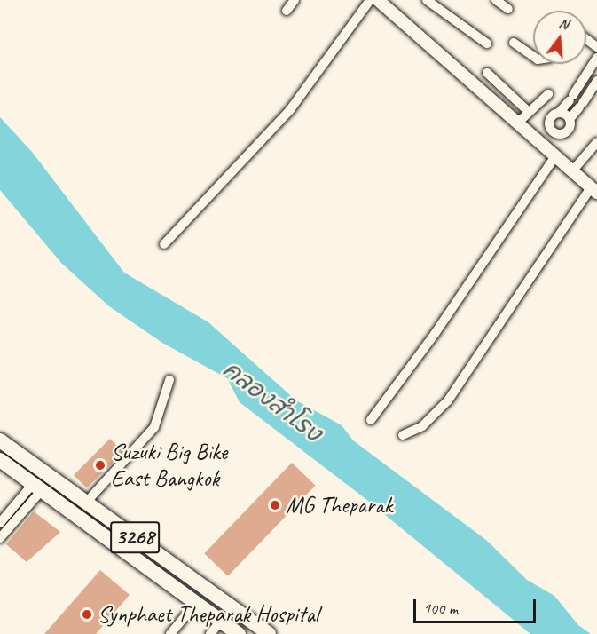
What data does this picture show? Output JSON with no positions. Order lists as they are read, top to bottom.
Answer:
{
  "streets": {
    "main road": ["3268"]
  },
  "water": ["คลองสำโรง"],
  "places": ["Suzuki Big Bike East Bangkok", "MG Theparak", "Synphaet Theparak Hospital"],
  "scale_bar": "100 m",
  "north": "top"
}
